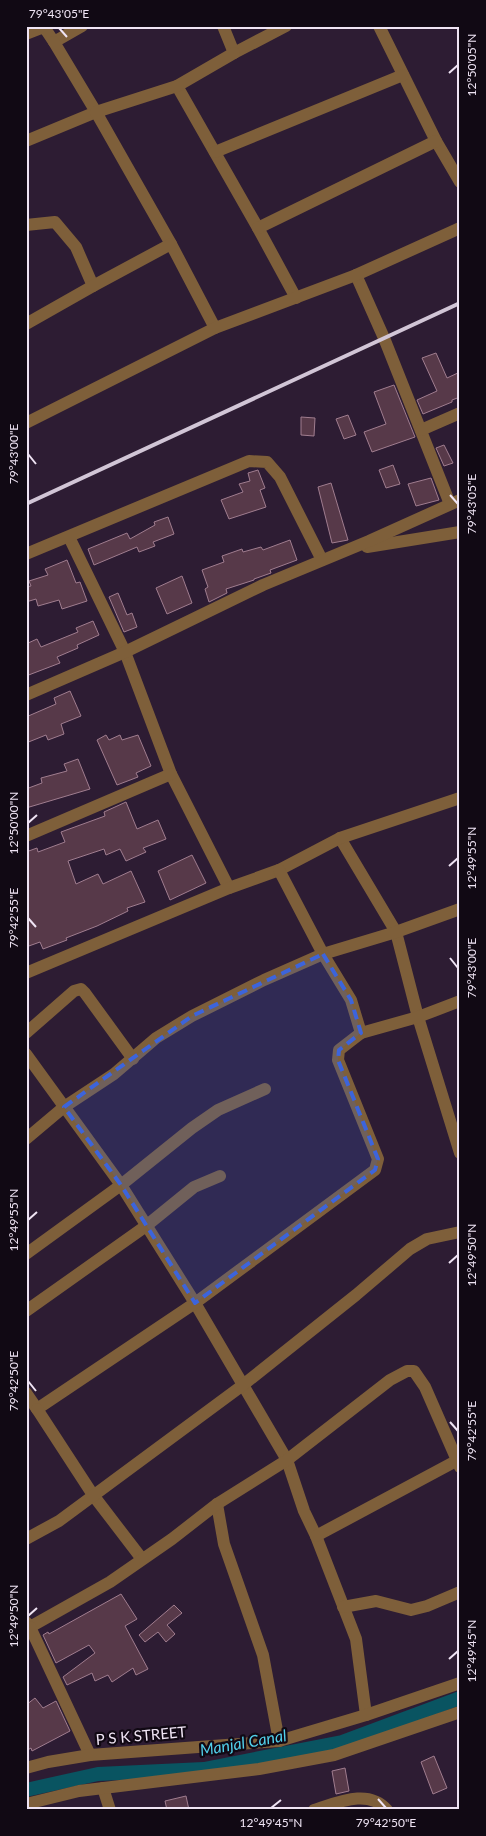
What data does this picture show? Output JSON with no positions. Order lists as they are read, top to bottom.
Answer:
{
  "streets": {
    "street": ["P S K STREET"]
  },
  "water": ["Manjal Canal"],
  "coordinates": [
    "79°43'05\"E",
    "12°50'05\"N",
    "79°43'00\"E",
    "12°50'00\"N",
    "12°49'55\"N",
    "79°42'55\"E",
    "12°49'50\"N",
    "79°42'50\"E",
    "12°49'45\"N"
  ]
}
